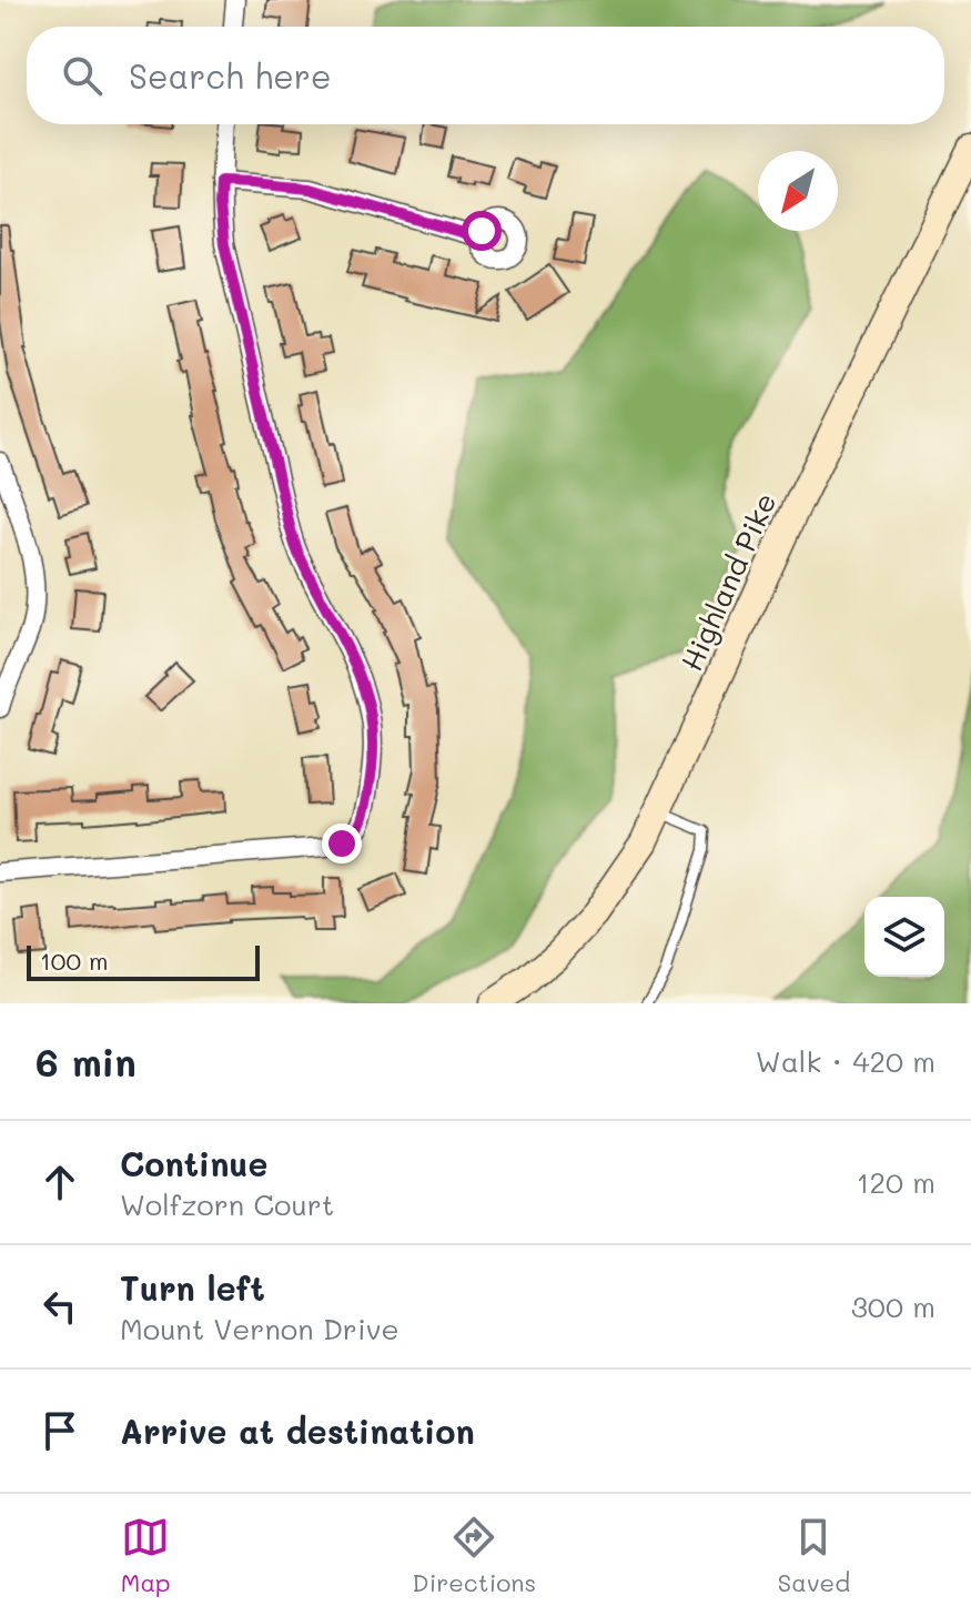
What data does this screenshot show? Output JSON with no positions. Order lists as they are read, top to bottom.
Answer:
{
  "streets": {
    "main road": ["Highland Pike"]
  },
  "scale_bar": "100 m",
  "north": "bottom left",
  "page": {
    "search": "Search here",
    "scale": "100 m",
    "heading": ["6 min", "Walk · 420 m"],
    "list": [
      ["Continue", "Wolfzorn Court", "120 m"],
      ["Turn left", "Mount Vernon Drive", "300 m"],
      "Arrive at destination"
    ],
    "nav": ["Map", "Directions", "Saved"]
  }
}
